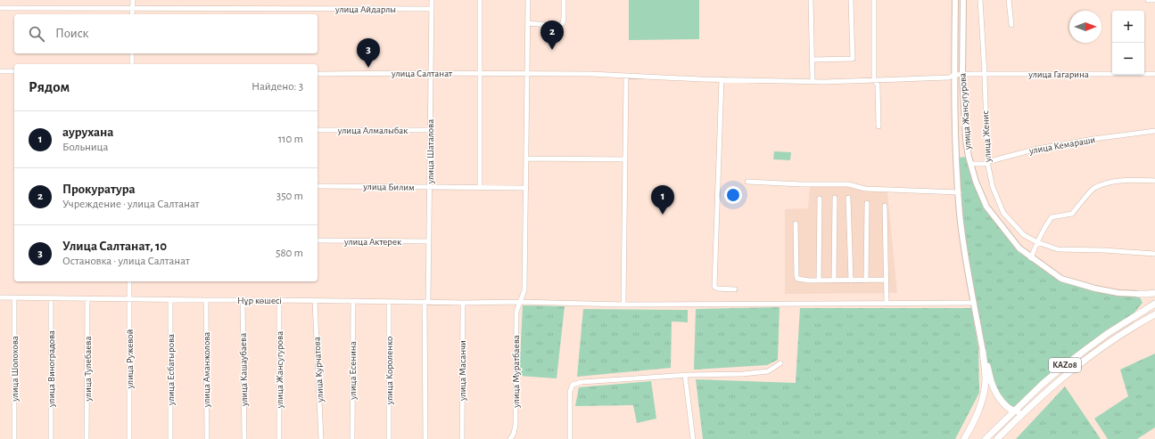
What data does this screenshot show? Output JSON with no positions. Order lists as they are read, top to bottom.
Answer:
{
  "streets": {
    "highway": ["KAZ08"],
    "main road": ["улица Жансугурова"],
    "street": [
      "улица Айдарлы",
      "улица Салтанат",
      "улица Гагарина",
      "улица Алмалыбак",
      "улица Женис",
      "улица Кемараши",
      "улица Шаталова",
      "улица Билим",
      "улица Актерек",
      "Нұр көшесі",
      "улица Ружевой",
      "улица Шолохова",
      "улица Виноградова",
      "улица Тулебаева",
      "улица Есбатырова",
      "улица Аманжолова",
      "улица Кашаубаева",
      "улица Курчатова",
      "улица Есенина",
      "улица Короленко",
      "улица Масанчи",
      "улица Муратбаева"
    ]
  },
  "crossings": [
    ["улица Айдарлы", "улица Шаталова"],
    ["улица Салтанат", "улица Гагарина"],
    ["улица Салтанат", "улица Шаталова"],
    ["улица Салтанат", "улица Муратбаева"],
    ["улица Гагарина", "улица Жансугурова"],
    ["улица Гагарина", "улица Женис"],
    ["улица Жансугурова", "улица Кемараши"],
    ["улица Жансугурова", "Нұр көшесі"],
    ["улица Алмалыбак", "улица Шаталова"],
    ["улица Женис", "улица Кемараши"],
    ["улица Шаталова", "улица Билим"],
    ["улица Шаталова", "улица Актерек"],
    ["улица Шаталова", "Нұр көшесі"],
    ["улица Билим", "улица Муратбаева"],
    ["Нұр көшесі", "улица Ружевой"],
    ["Нұр көшесі", "улица Шолохова"],
    ["Нұр көшесі", "улица Виноградова"],
    ["Нұр көшесі", "улица Тулебаева"],
    ["Нұр көшесі", "улица Есбатырова"],
    ["Нұр көшесі", "улица Аманжолова"],
    ["Нұр көшесі", "улица Кашаубаева"],
    ["Нұр көшесі", "улица Курчатова"],
    ["Нұр көшесі", "улица Есенина"],
    ["Нұр көшесі", "улица Короленко"],
    ["Нұр көшесі", "улица Масанчи"],
    ["Нұр көшесі", "улица Муратбаева"]
  ],
  "north": "right",
  "page": {
    "map_buttons": ["+", "−"],
    "search": "Поиск",
    "pins": ["2", "3", "1"],
    "heading": ["Рядом", "Найдено: 3"],
    "list": [
      {
        "mark": "1",
        "name": "аурухана",
        "note": "Больница",
        "value": "110 m"
      },
      {
        "mark": "2",
        "name": "Прокуратура",
        "note": "Учреждение · улица Салтанат",
        "value": "350 m"
      },
      {
        "mark": "3",
        "name": "Улица Салтанат, 10",
        "note": "Остановка · улица Салтанат",
        "value": "580 m"
      }
    ]
  }
}
